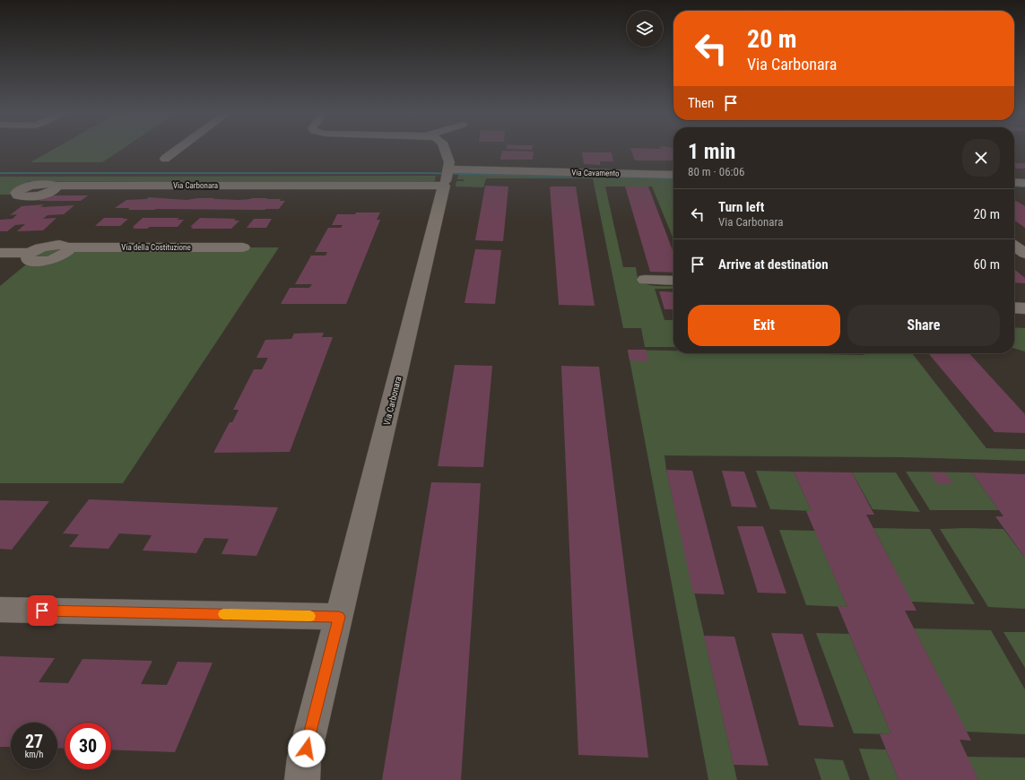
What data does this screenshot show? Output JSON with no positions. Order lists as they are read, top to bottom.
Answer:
{
  "streets": {
    "street": ["Via Cavamento", "Via Carbonara", "Via della Costituzione"]
  },
  "crossings": [
    ["Via Cavamento", "Via Carbonara"]
  ],
  "page": {
    "turn": ["20 m", "Via Carbonara"],
    "then": "Then",
    "heading": ["1 min", "80 m · 06:06"],
    "list": [
      {
        "name": "Turn left",
        "note": "Via Carbonara",
        "value": "20 m"
      },
      {
        "name": "Arrive at destination",
        "value": "60 m"
      }
    ],
    "buttons": ["Exit", "Share"],
    "speed": "27 km/h",
    "limit": "30"
  }
}
